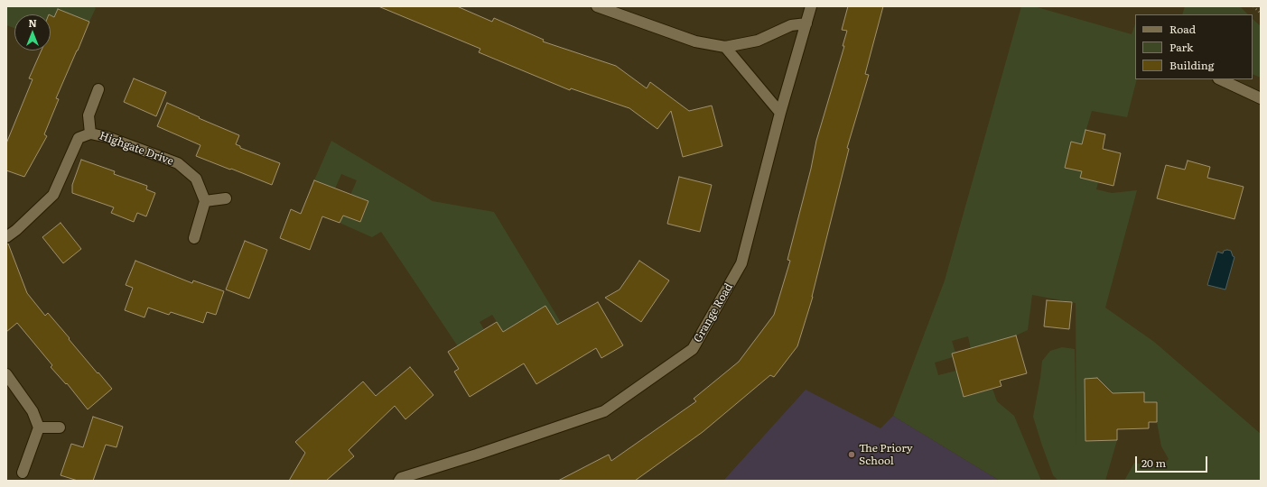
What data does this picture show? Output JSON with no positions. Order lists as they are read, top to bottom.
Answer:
{
  "streets": {
    "street": ["Highgate Drive", "Grange Road"]
  },
  "places": ["The Priory School"],
  "legend": ["Road", "Park", "Building"],
  "scale_bar": "20 m",
  "north": "top"
}
